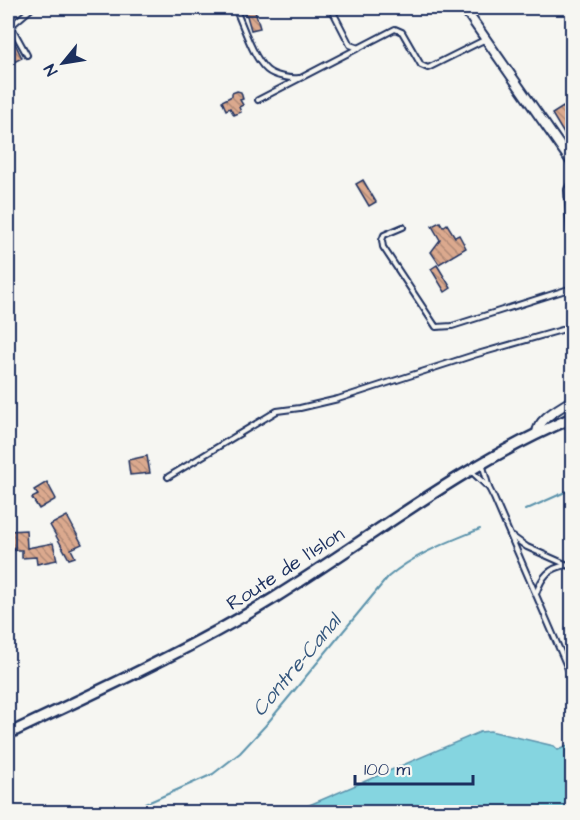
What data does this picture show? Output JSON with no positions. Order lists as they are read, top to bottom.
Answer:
{
  "streets": {
    "street": ["Route de l'Islon"]
  },
  "water": ["Contre-Canal"],
  "scale_bar": "100 m",
  "north": "bottom left"
}
